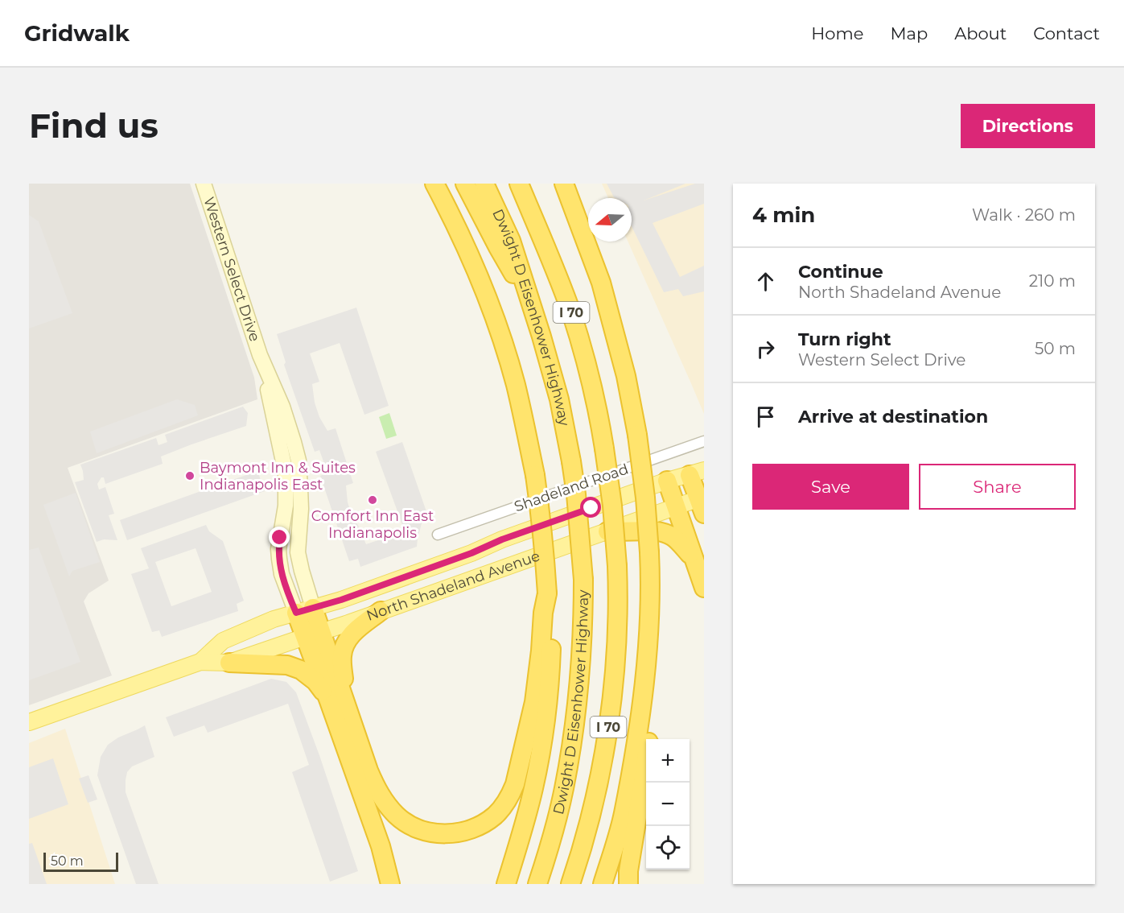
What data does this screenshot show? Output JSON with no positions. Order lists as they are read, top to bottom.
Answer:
{
  "streets": {
    "highway": ["I 70", "Dwight D Eisenhower Highway"],
    "main road": ["North Shadeland Avenue"],
    "street": ["Western Select Drive", "Shadeland Road"]
  },
  "crossings": [
    ["Western Select Drive", "North Shadeland Avenue"]
  ],
  "places": ["Baymont Inn & Suites Indianapolis East", "Comfort Inn East Indianapolis"],
  "scale_bar": "50 m",
  "north": "left",
  "page": {
    "header": "Gridwalk",
    "nav": [
      "Home",
      "Map",
      "About",
      "Contact"
    ],
    "buttons": [
      "Directions",
      ["Save", "Share"]
    ],
    "title": "Find us",
    "heading": ["4 min", "Walk · 260 m"],
    "list": [
      ["Continue", "North Shadeland Avenue", "210 m"],
      ["Turn right", "Western Select Drive", "50 m"],
      "Arrive at destination"
    ],
    "map_buttons": ["+", "−"],
    "scale": "50 m"
  }
}
